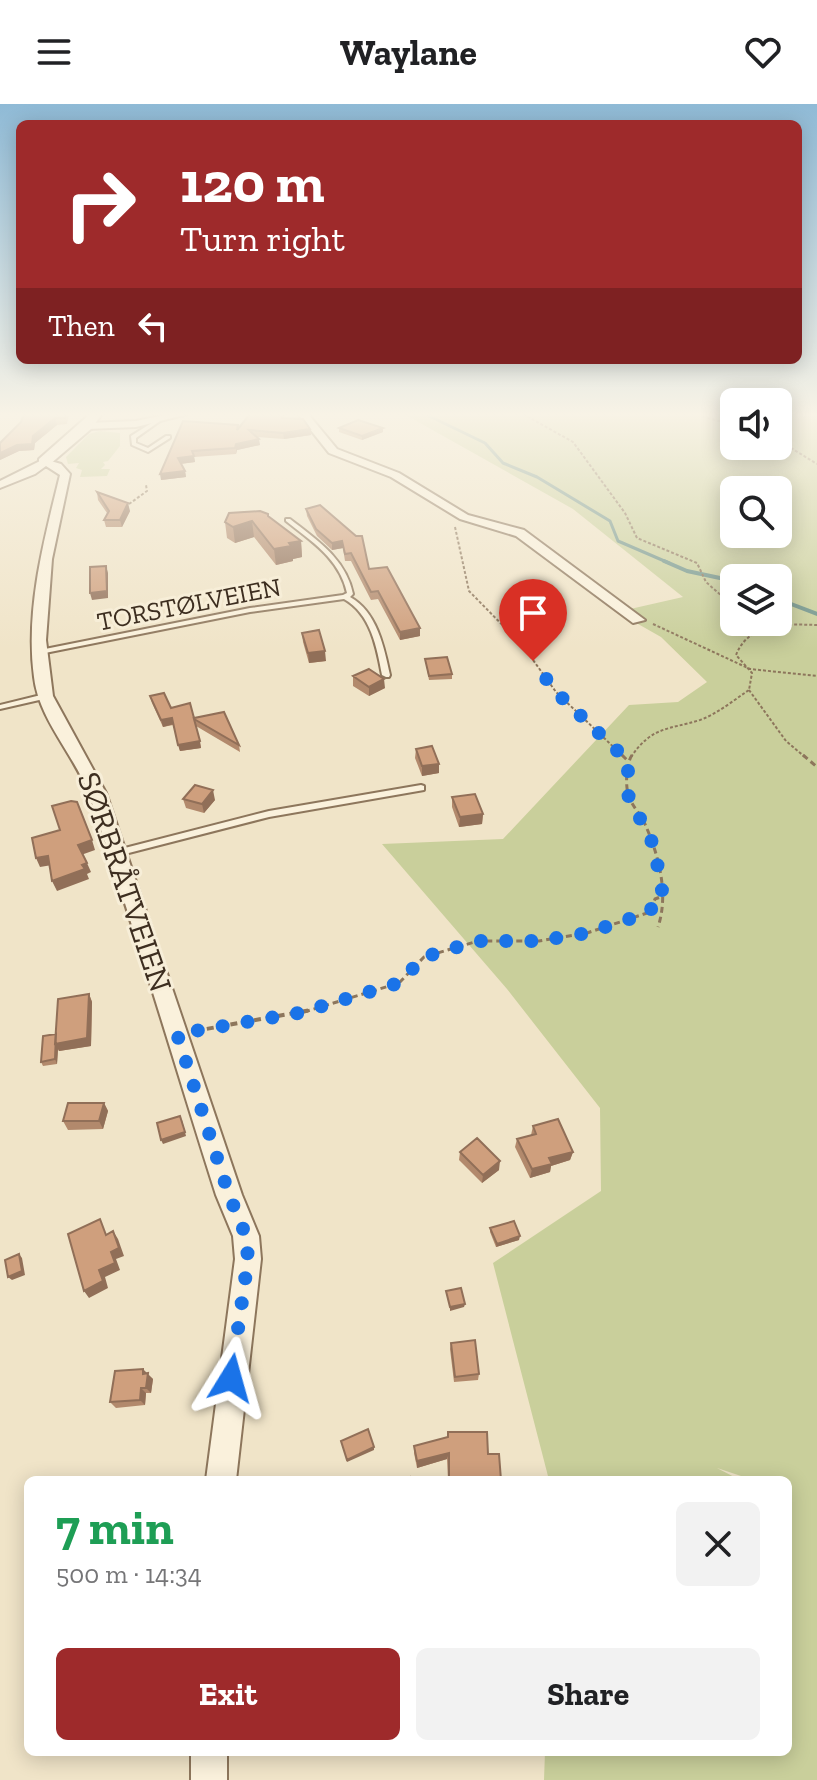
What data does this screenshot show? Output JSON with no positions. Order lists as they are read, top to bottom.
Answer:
{
  "streets": {
    "street": ["SØRBRÅTVEIEN"],
    "lane": ["TORSTØLVEIEN"]
  },
  "crossings": [
    ["TORSTØLVEIEN", "SØRBRÅTVEIEN"]
  ],
  "page": {
    "header": "Waylane",
    "turn": ["120 m", "Turn right"],
    "then": "Then",
    "heading": ["7 min", "500 m · 14:34"],
    "buttons": ["Exit", "Share"]
  }
}
